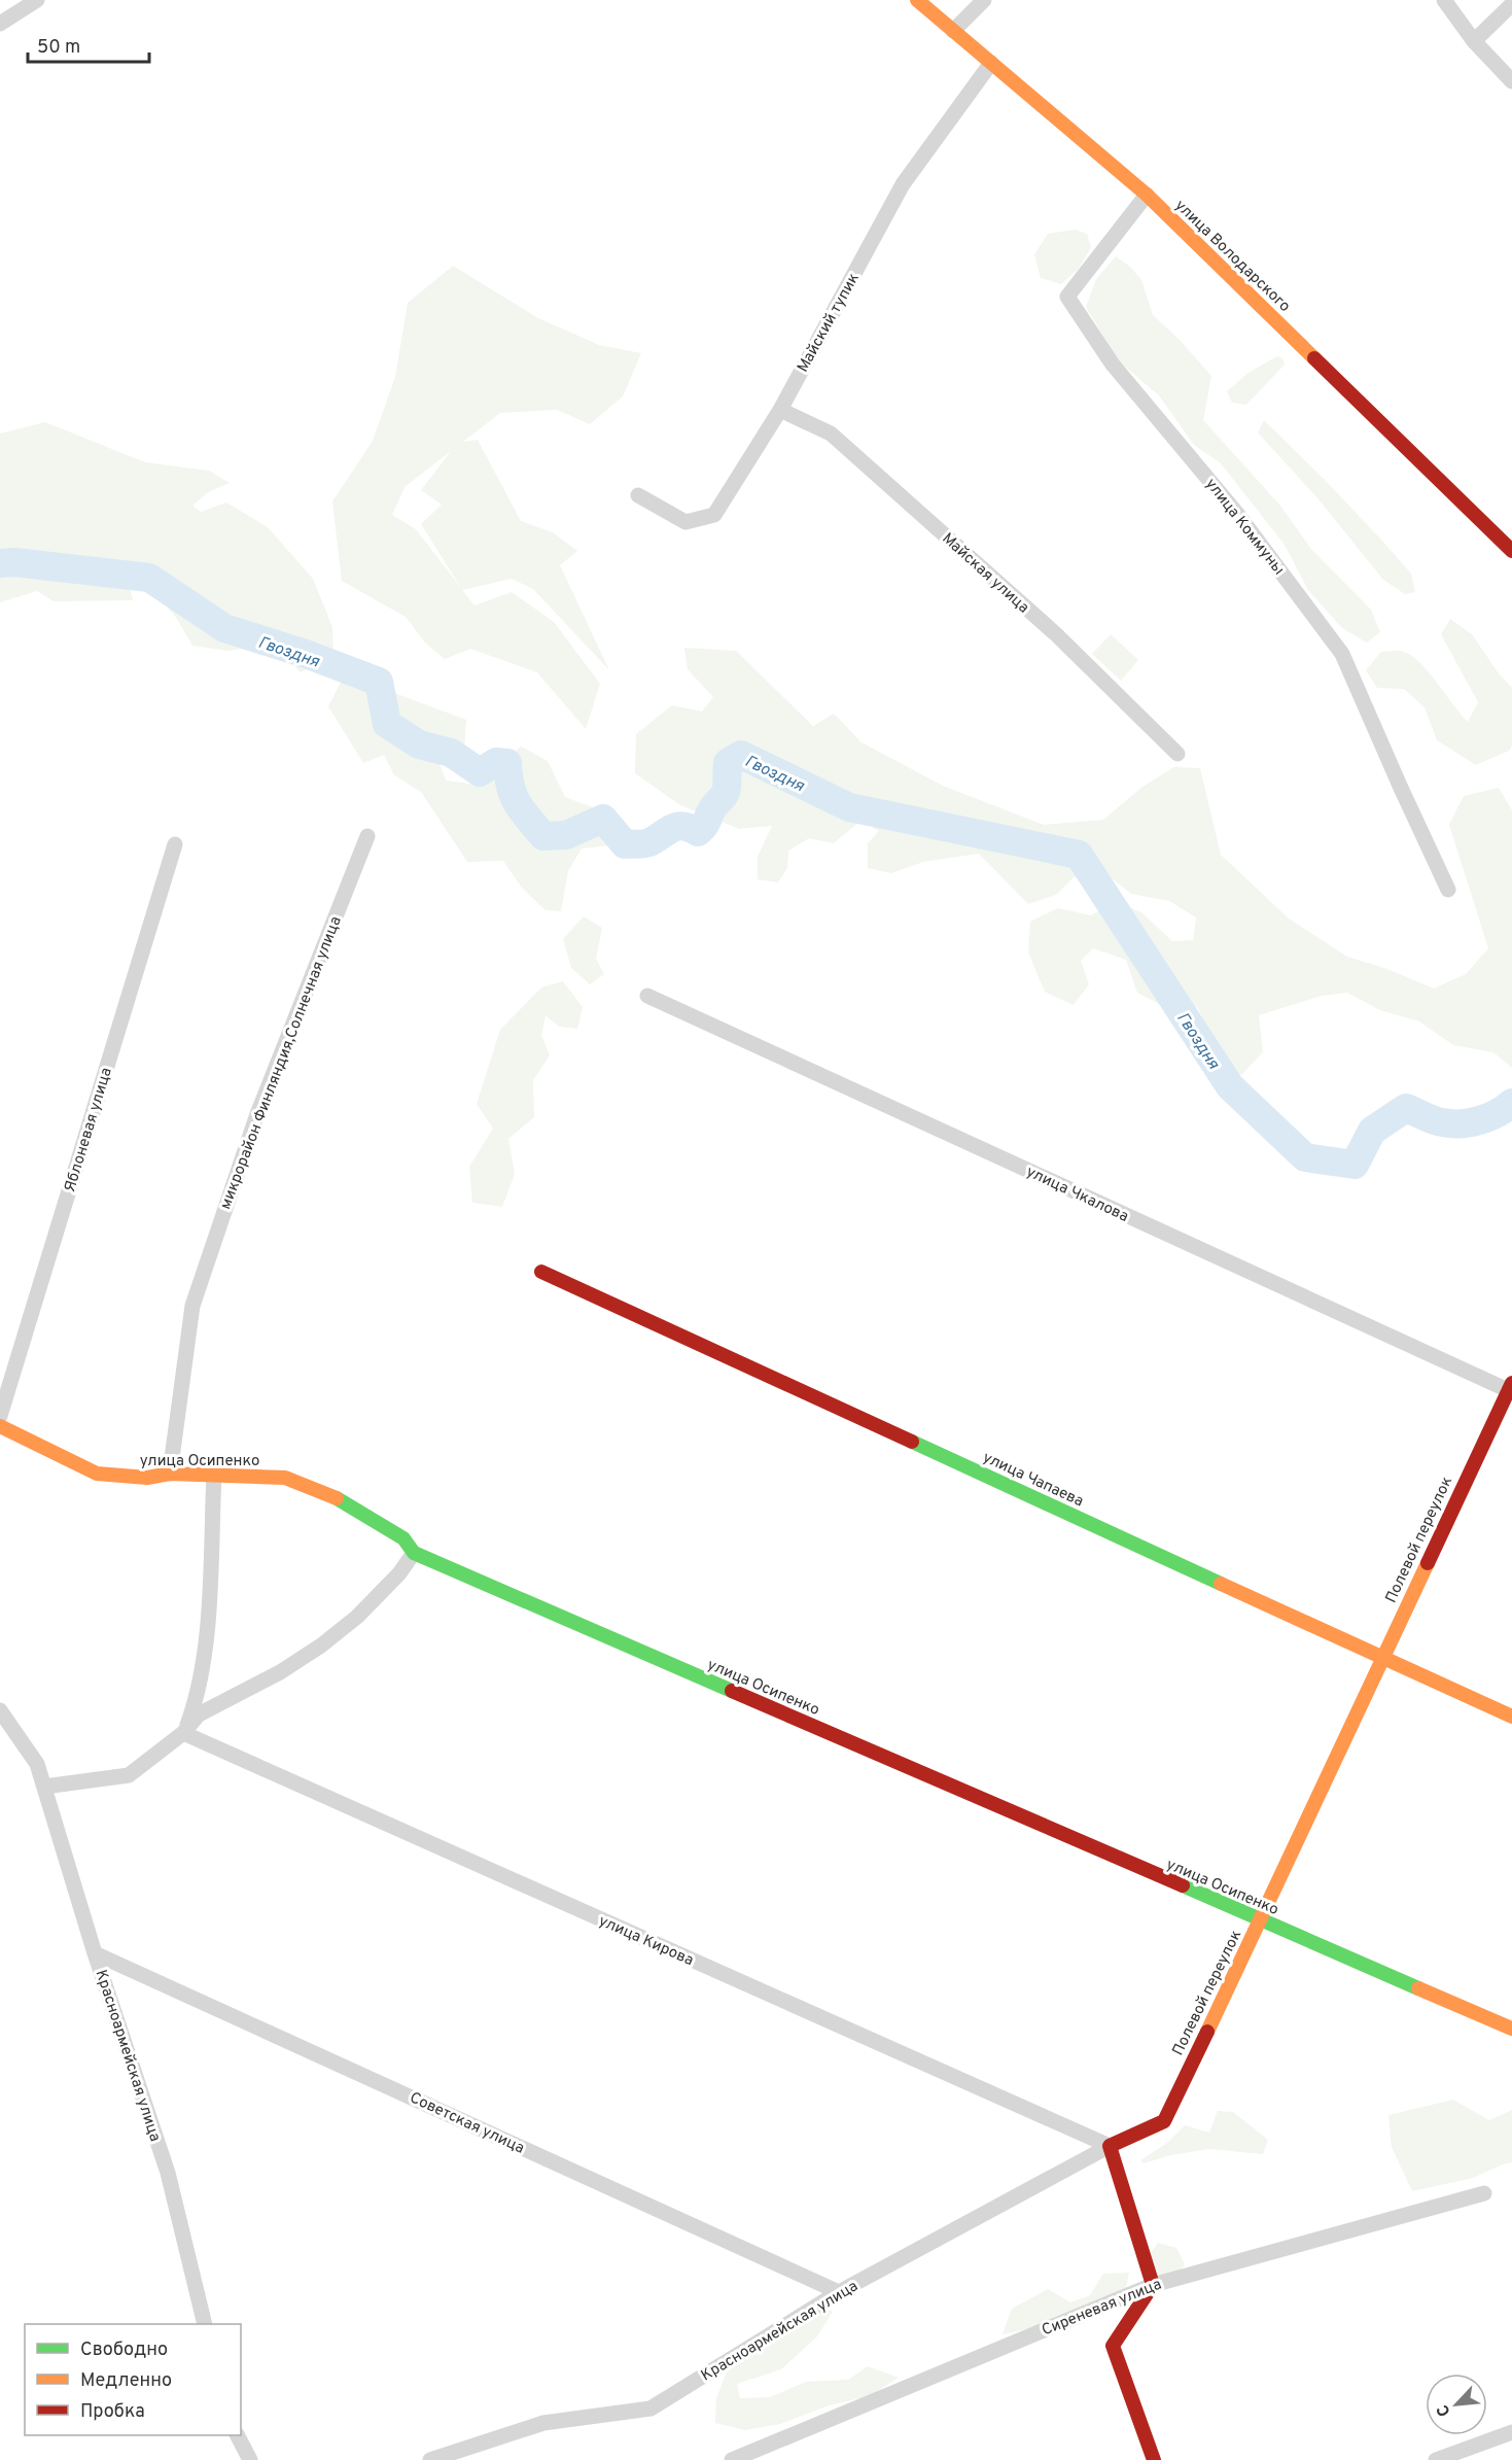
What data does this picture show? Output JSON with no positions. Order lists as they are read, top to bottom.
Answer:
{
  "streets": {
    "street": [
      "улица Володарского",
      "Майский тупик",
      "улица Коммуны",
      "Майская улица",
      "микрорайон Финляндия,Солнечная улица",
      "Яблоневая улица",
      "улица Чкалова",
      "улица Осипенко",
      "улица Чапаева",
      "Полевой переулок",
      "улица Кирова",
      "Красноармейская улица",
      "Советская улица",
      "Сиреневая улица"
    ]
  },
  "crossings": [
    ["улица Володарского", "Майский тупик"],
    ["улица Володарского", "улица Коммуны"],
    ["Майский тупик", "Майская улица"],
    ["микрорайон Финляндия,Солнечная улица", "улица Осипенко"],
    ["улица Чкалова", "Полевой переулок"],
    ["улица Осипенко", "Полевой переулок"],
    ["улица Чапаева", "Полевой переулок"],
    ["Полевой переулок", "улица Кирова"],
    ["Полевой переулок", "Красноармейская улица"],
    ["улица Кирова", "Красноармейская улица"],
    ["Красноармейская улица", "Советская улица"]
  ],
  "water": ["Гвоздня"],
  "legend": ["Свободно", "Медленно", "Пробка"],
  "scale_bar": "50 m",
  "north": "bottom left"
}
